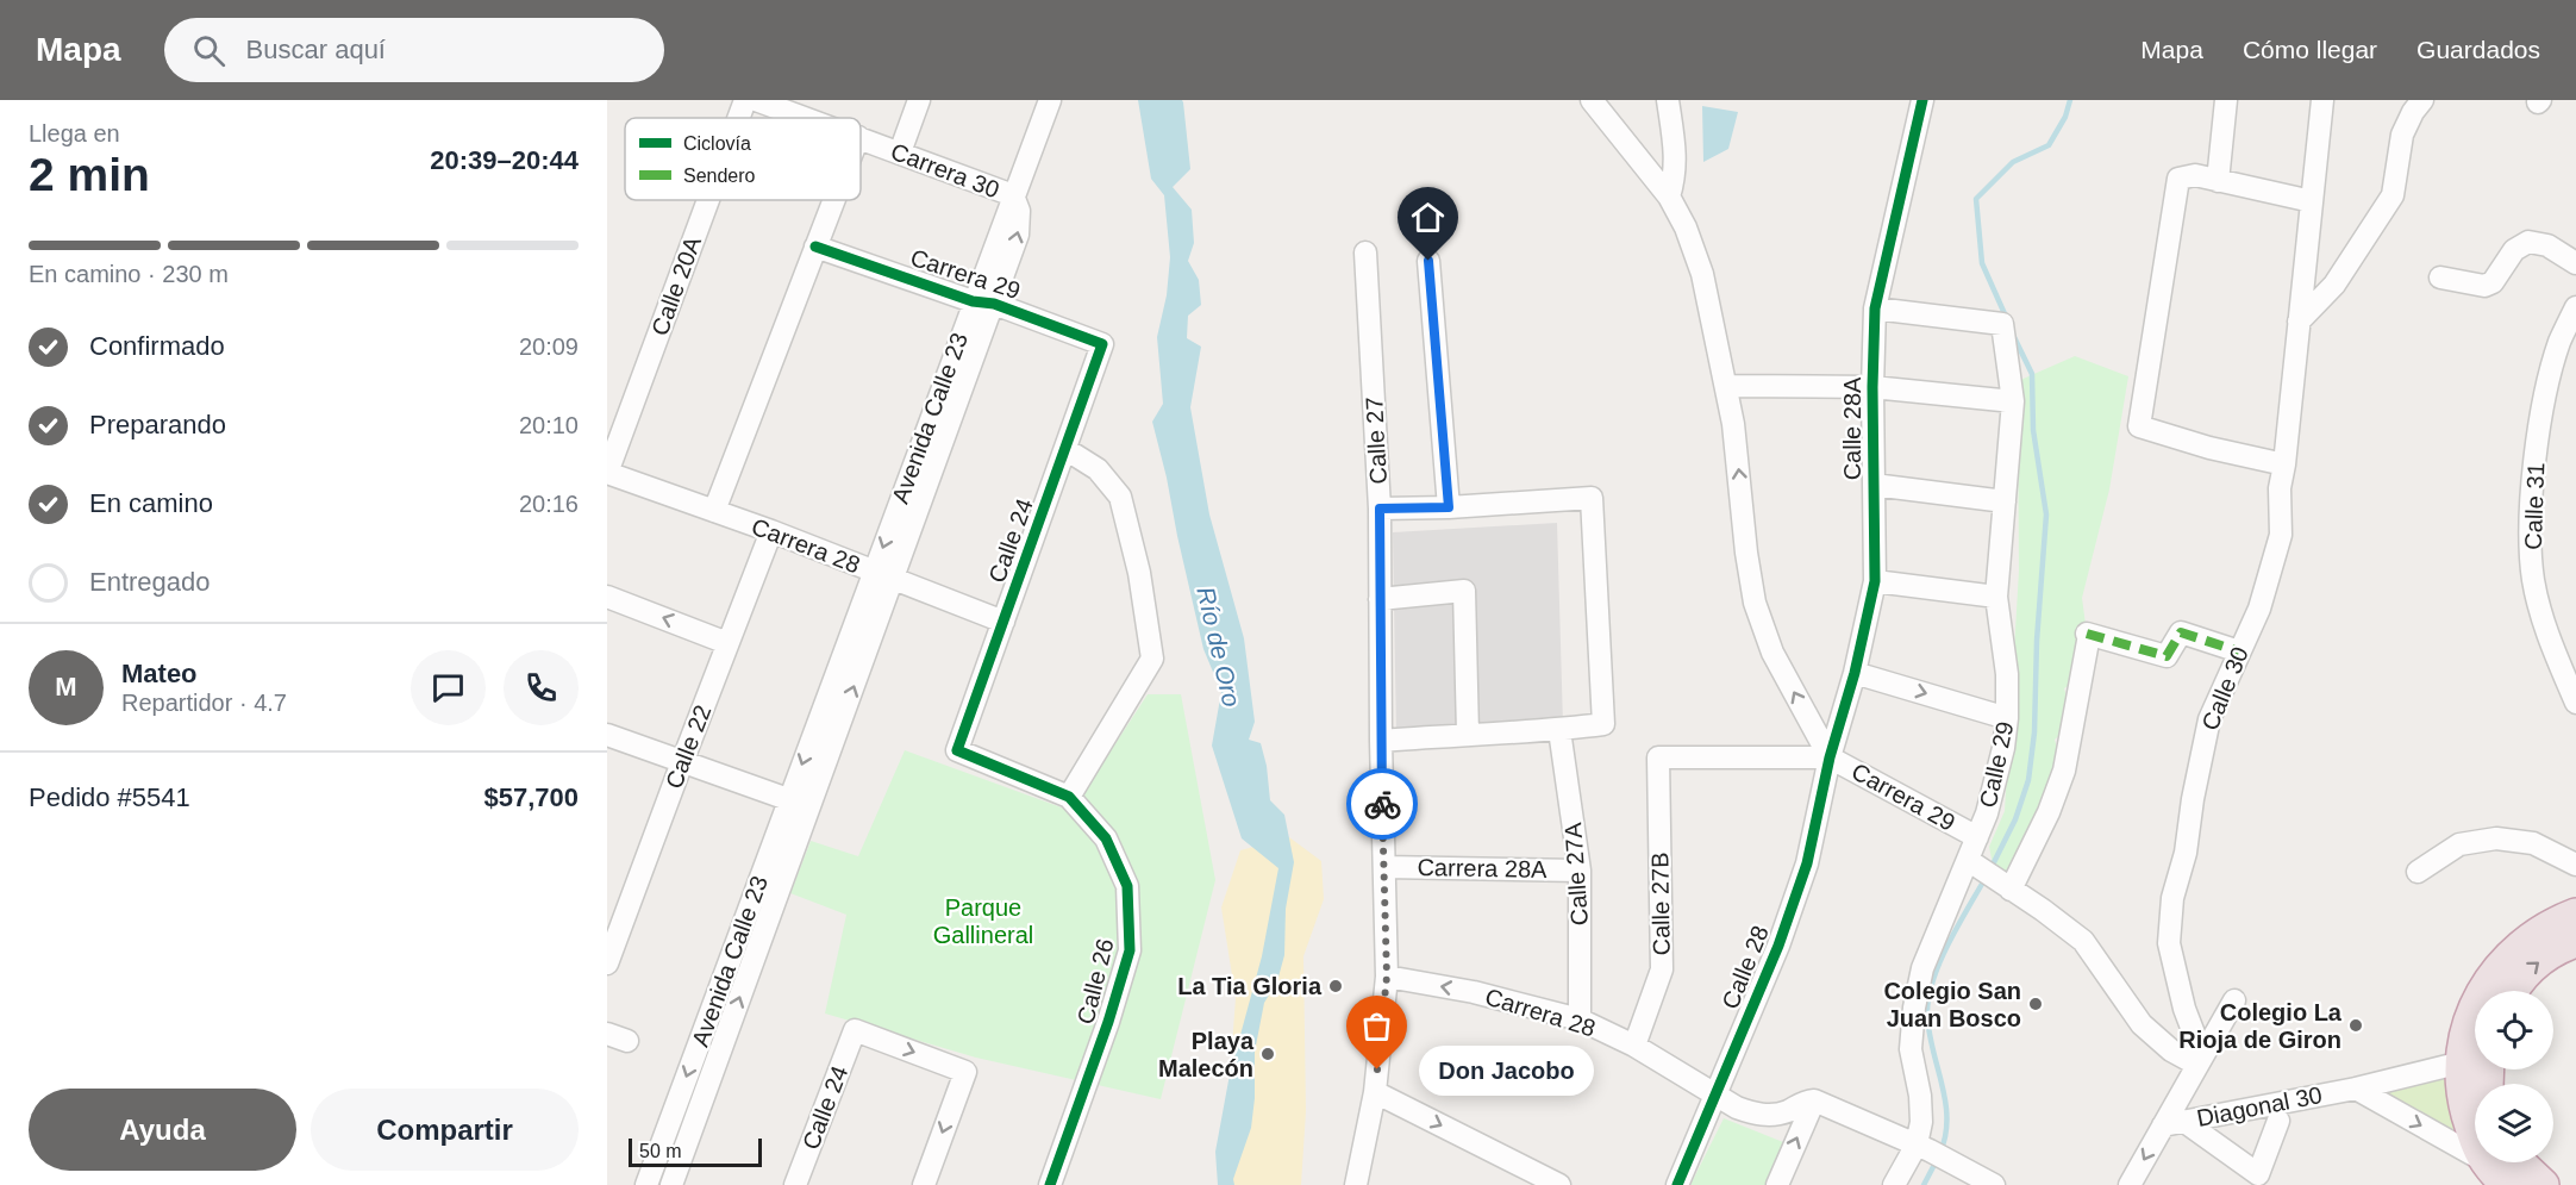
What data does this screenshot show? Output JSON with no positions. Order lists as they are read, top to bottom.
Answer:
{
  "streets": {
    "street": [
      "Carrera 30",
      "Carrera 29",
      "Calle 20A",
      "Avenida Calle 23",
      "Calle 28A",
      "Calle 27",
      "Calle 31",
      "Calle 24",
      "Carrera 28",
      "Calle 30",
      "Calle 22",
      "Calle 29",
      "Carrera 28A",
      "Calle 27A",
      "Calle 27B",
      "Calle 28",
      "Calle 26",
      "Diagonal 30"
    ]
  },
  "crossings": [
    ["Carrera 30", "Avenida Calle 23"],
    ["Carrera 29", "Avenida Calle 23"],
    ["Carrera 29", "Calle 28A"],
    ["Carrera 29", "Calle 24"],
    ["Carrera 29", "Calle 29"],
    ["Carrera 29", "Calle 27B"],
    ["Carrera 29", "Calle 28"],
    ["Calle 20A", "Carrera 28"],
    ["Avenida Calle 23", "Carrera 28"],
    ["Calle 28A", "Calle 29"],
    ["Calle 28A", "Calle 28"],
    ["Calle 27", "Carrera 28"],
    ["Calle 27", "Carrera 28A"],
    ["Calle 24", "Carrera 28"],
    ["Calle 24", "Calle 26"],
    ["Carrera 28", "Calle 22"],
    ["Carrera 28", "Calle 27A"],
    ["Carrera 28", "Calle 27B"],
    ["Carrera 28", "Calle 28"],
    ["Carrera 28A", "Calle 27A"]
  ],
  "water": ["Río de Oro"],
  "parks": ["Parque Gallineral"],
  "places": [
    "La Tia Gloria",
    "Colegio San Juan Bosco",
    "Colegio La Rioja de Giron",
    "Playa Malecón",
    "Don Jacobo"
  ],
  "legend": ["Ciclovía", "Sendero"],
  "scale_bar": "50 m",
  "page": {
    "header": "Mapa",
    "search": "Buscar aquí",
    "nav": ["Mapa", "Cómo llegar", "Guardados"],
    "heading": ["2 min", "Llega en", "20:39–20:44"],
    "panel": [
      "Mateo",
      "Repartidor · 4.7",
      "Pedido #5541",
      "$57,700"
    ],
    "bar": "En camino · 230 m",
    "list": [
      ["Confirmado", "20:09"],
      ["Preparando", "20:10"],
      ["En camino", "20:16"],
      "Entregado"
    ],
    "round": "M",
    "bubble": "Don Jacobo",
    "buttons": ["Ayuda", "Compartir"],
    "scale": "50 m"
  }
}
